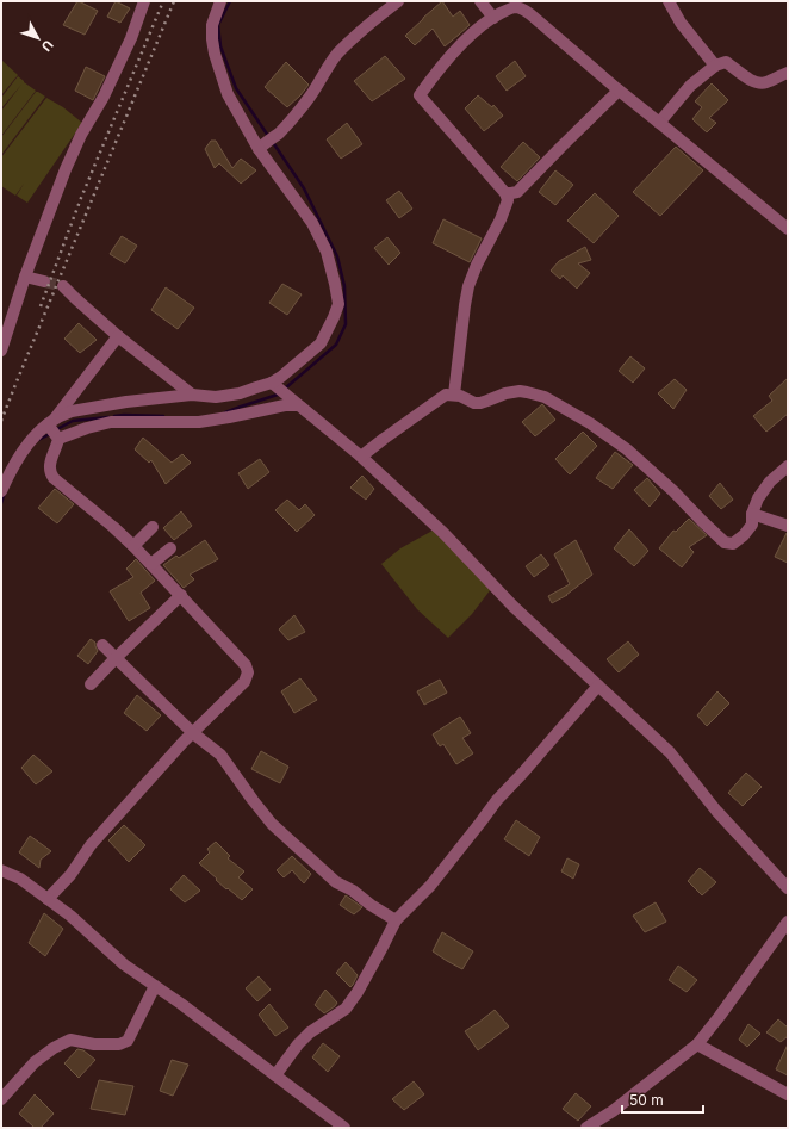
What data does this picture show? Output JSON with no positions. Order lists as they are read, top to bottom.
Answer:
{
  "scale_bar": "50 m",
  "north": "bottom right"
}
